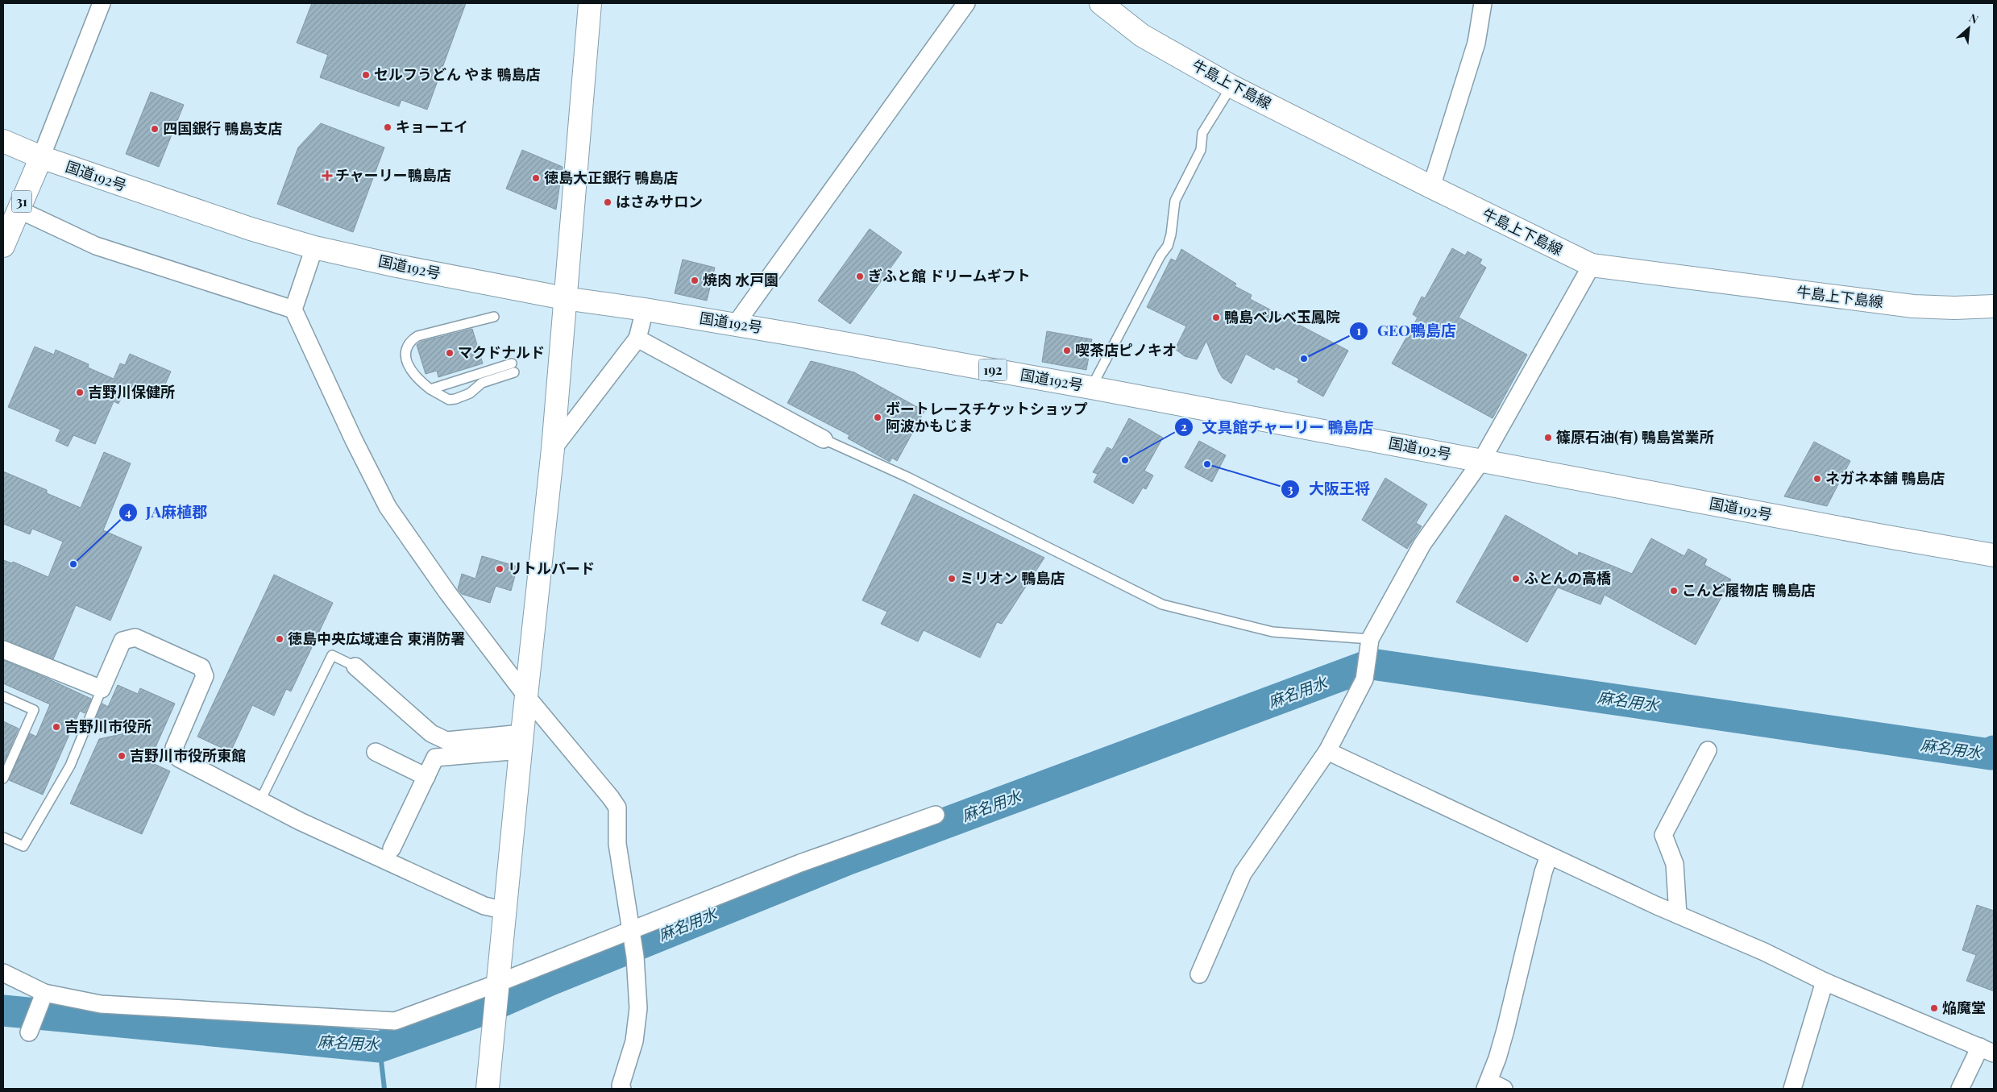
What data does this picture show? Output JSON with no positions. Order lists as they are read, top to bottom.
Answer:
{
  "streets": {
    "main road": [
      "牛島上下島線",
      "国道192号",
      "31",
      "192"
    ]
  },
  "crossings": [
    ["国道192号", "31"]
  ],
  "water": ["麻名用水"],
  "places": {
    "other": [
      "セルフうどん やま 鴨島店",
      "キョーエイ",
      "四国銀行 鴨島支店",
      "徳島大正銀行 鴨島店",
      "はさみサロン",
      "ぎふと館 ドリームギフト",
      "焼肉 水戸園",
      "鴨島ベルベ玉鳳院",
      "喫茶店ピノキオ",
      "マクドナルド",
      "GEO鴨島店",
      "吉野川保健所",
      "ボートレースチケットショップ 阿波かもじま",
      "篠原石油(有) 鴨島営業所",
      "文具館チャーリー 鴨島店",
      "大阪王将",
      "ネガネ本舗 鴨島店",
      "JA麻植郡",
      "リトルバード",
      "ミリオン 鴨島店",
      "ふとんの高橋",
      "こんど履物店 鴨島店",
      "徳島中央広域連合 東消防署",
      "吉野川市役所",
      "吉野川市役所東館",
      "焔魔堂"
    ],
    "health": ["チャーリー鴨島店"]
  },
  "north": "top right"
}
